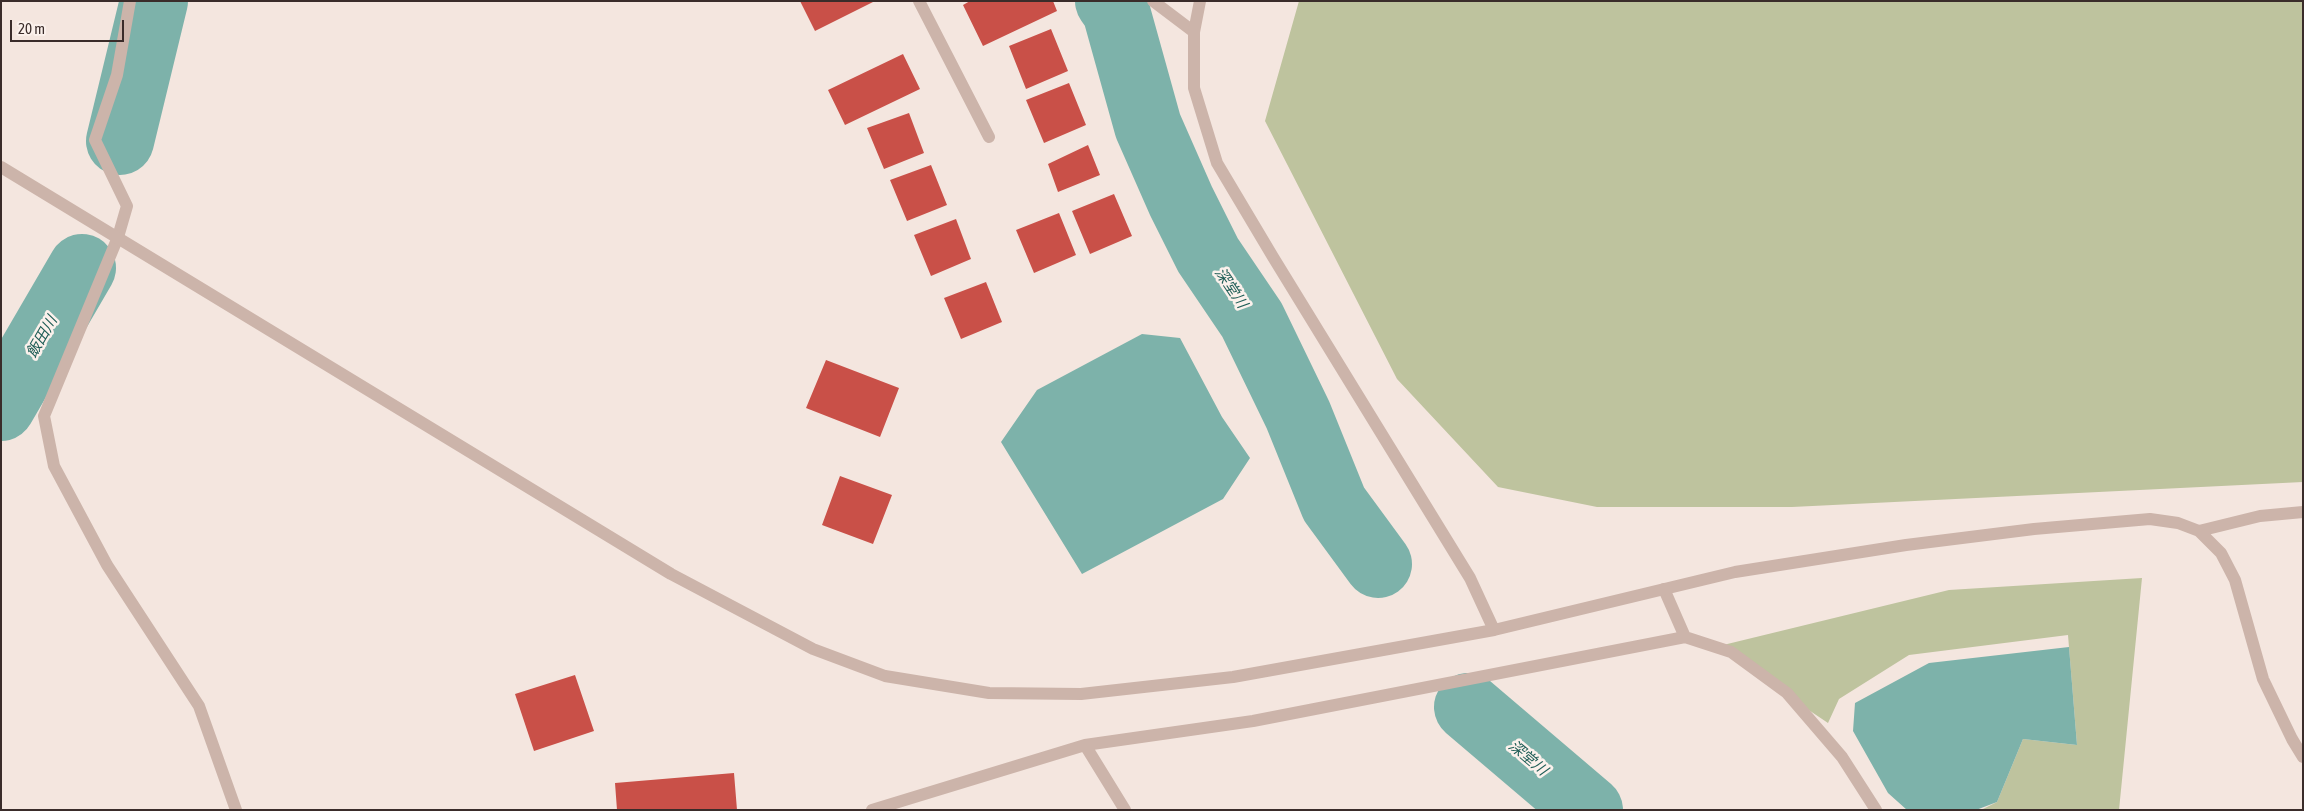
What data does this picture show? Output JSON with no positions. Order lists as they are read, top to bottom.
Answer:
{
  "water": ["深堂川", "飯田川"],
  "scale_bar": "20 m"
}
